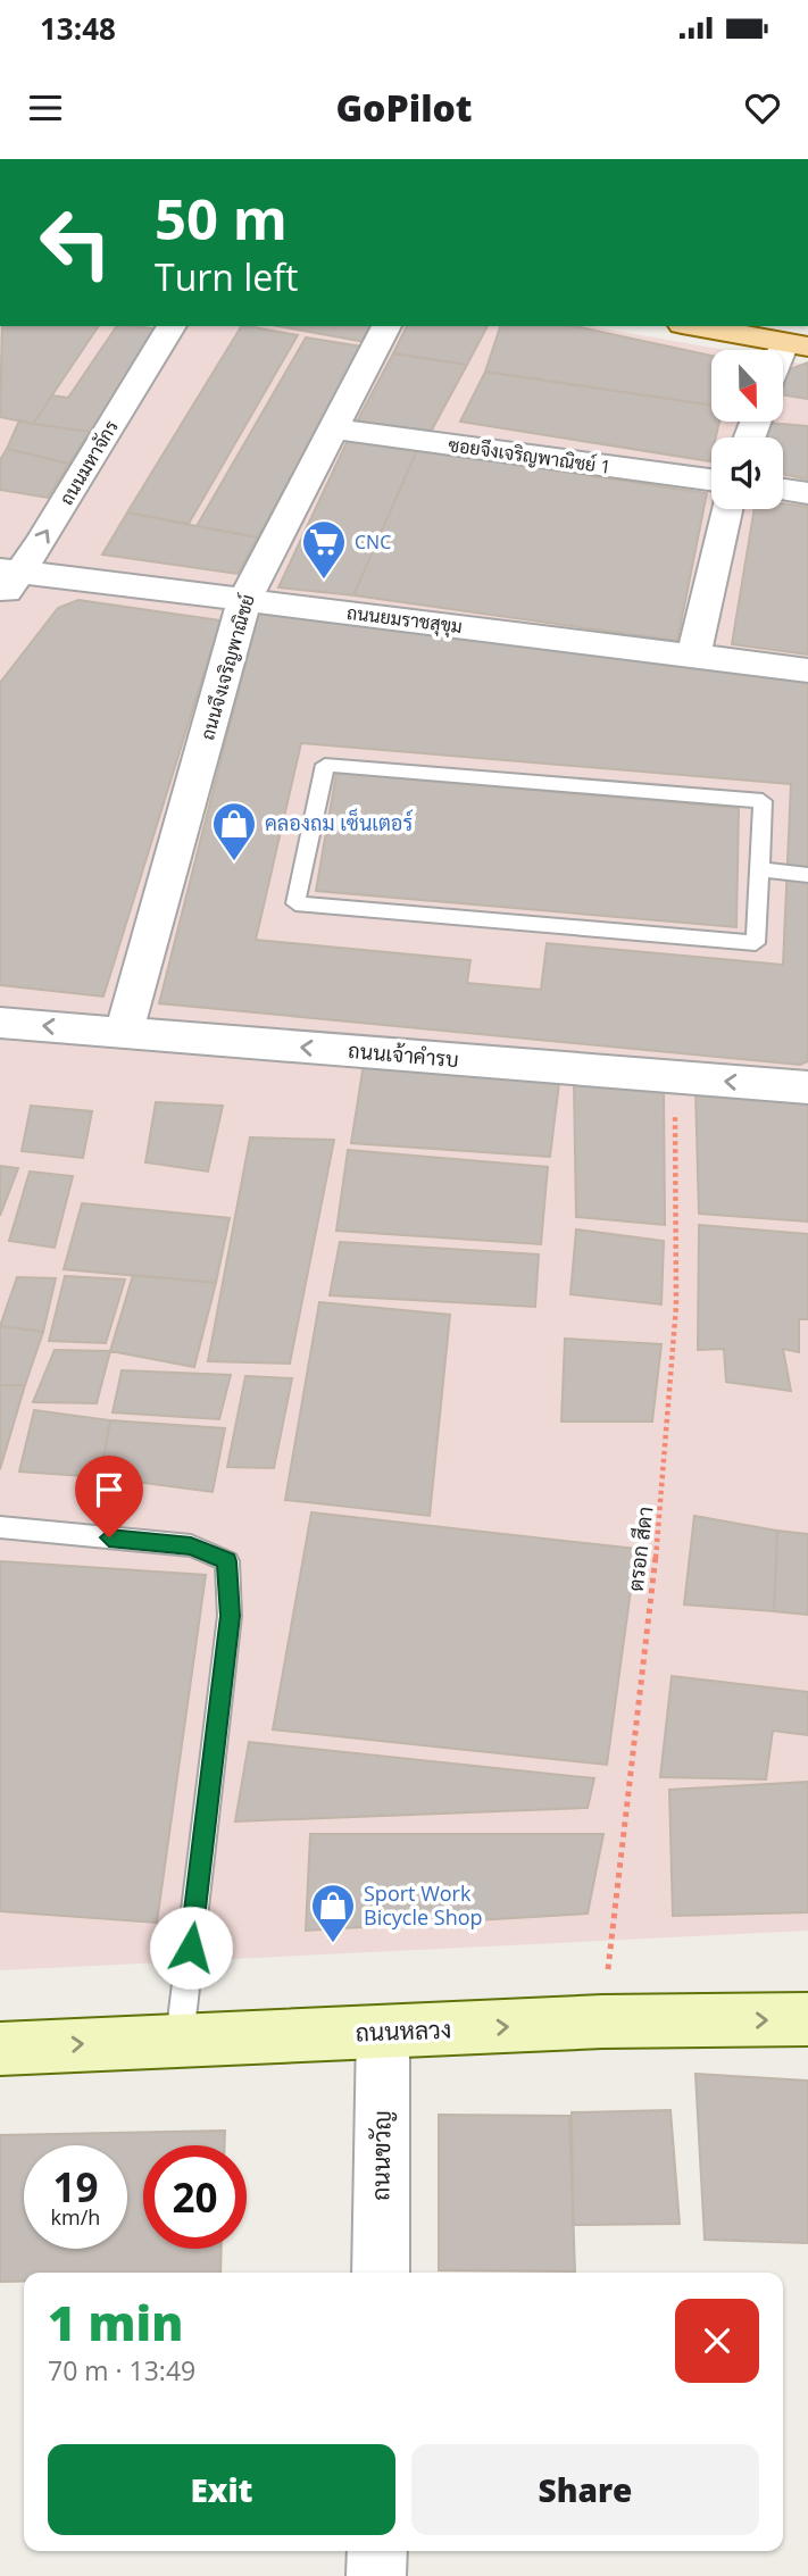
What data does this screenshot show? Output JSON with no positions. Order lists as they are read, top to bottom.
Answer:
{
  "streets": {
    "street": [
      "ซอยจึงเจริญพาณิชย์ 1",
      "ถนนมหาจักร",
      "ถนนยมราชสุขุม",
      "ถนนจึงเจริญพาณิชย์",
      "ถนนเจ้าคำรบ",
      "ถนนหลวง",
      "ถนนขวัญ"
    ],
    "path": ["ตรอก สีดา"]
  },
  "crossings": [
    ["ซอยจึงเจริญพาณิชย์ 1", "ถนนจึงเจริญพาณิชย์"],
    ["ถนนมหาจักร", "ถนนยมราชสุขุม"],
    ["ถนนยมราชสุขุม", "ถนนจึงเจริญพาณิชย์"],
    ["ถนนจึงเจริญพาณิชย์", "ถนนเจ้าคำรบ"],
    ["ถนนเจ้าคำรบ", "ตรอก สีดา"],
    ["ตรอก สีดา", "ถนนหลวง"],
    ["ถนนหลวง", "ถนนขวัญ"]
  ],
  "one_way": ["ถนนมหาจักร", "ถนนเจ้าคำรบ", "ถนนหลวง"],
  "places": {
    "supermarket": ["CNC"],
    "shop": ["คลองถม เซ็นเตอร์", "Sport Work Bicycle Shop"]
  },
  "north": "bottom",
  "page": {
    "status": "13:48",
    "header": "GoPilot",
    "turn": ["50 m", "Turn left"],
    "speed": "19 km/h",
    "limit": "20",
    "heading": ["1 min", "70 m · 13:49"],
    "buttons": ["Exit", "Share"]
  }
}
